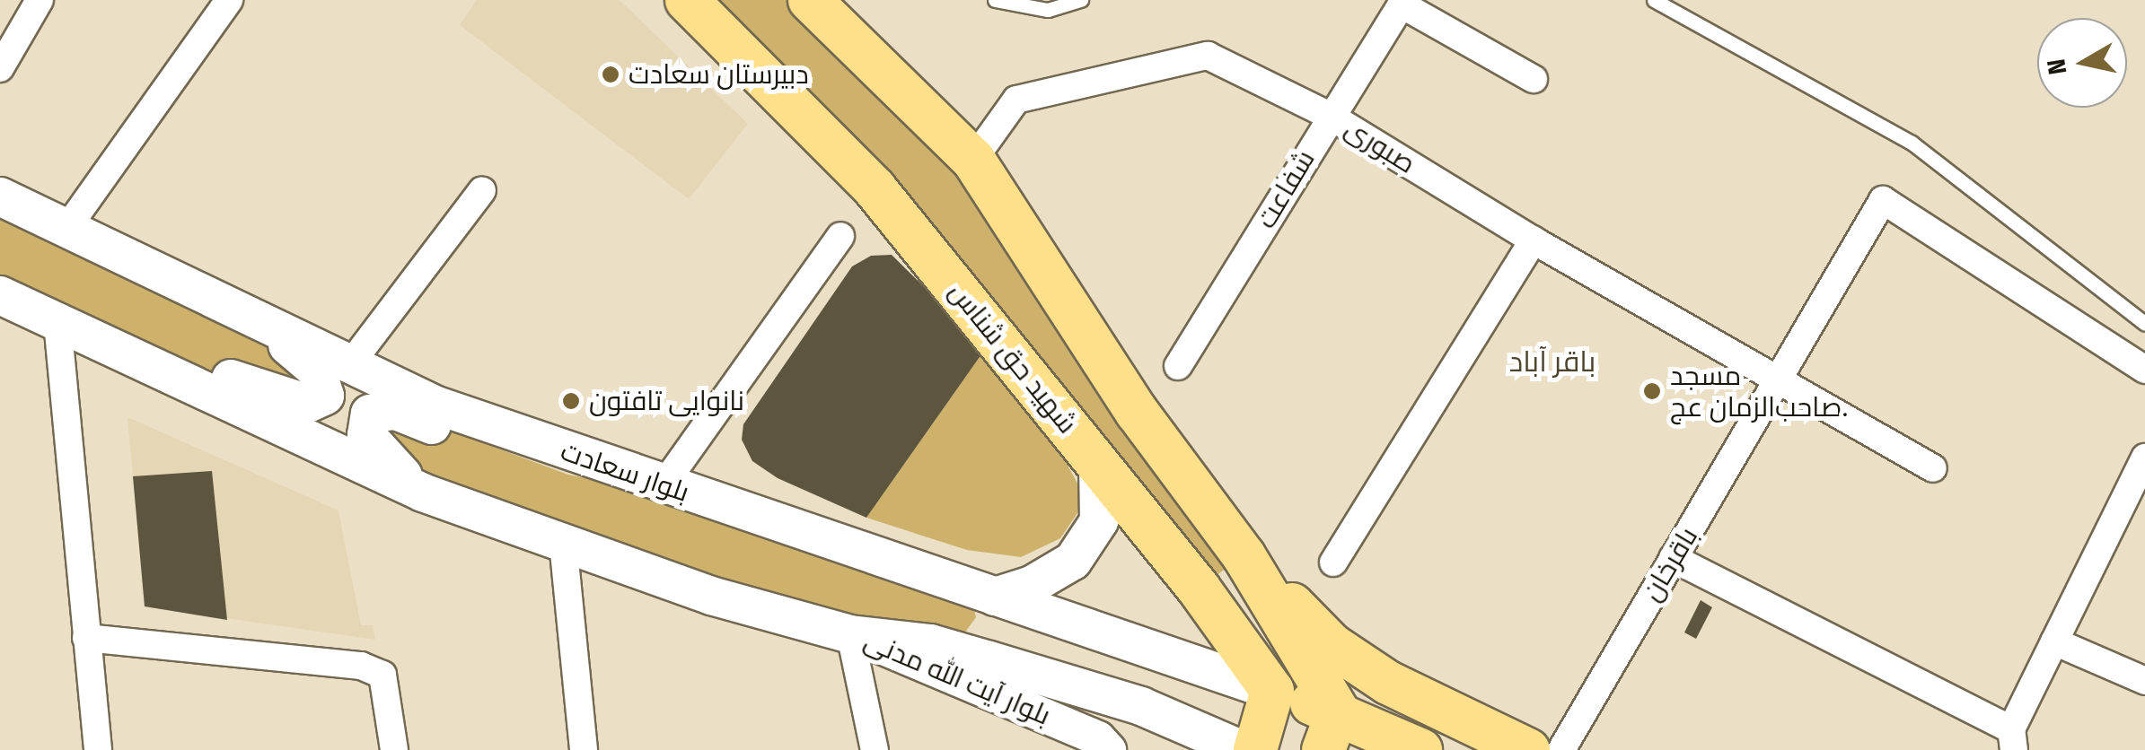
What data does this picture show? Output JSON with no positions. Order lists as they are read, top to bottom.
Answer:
{
  "streets": {
    "main road": ["شهید حق شناس", "بلوار سعادت"],
    "street": [
      "صبوری",
      "شفاعت",
      "باقرخان",
      "بلوار آیت الله مدنی"
    ]
  },
  "crossings": [
    ["صبوری", "شفاعت"],
    ["صبوری", "باقرخان"],
    ["شهید حق شناس", "بلوار سعادت"]
  ],
  "districts": ["باقر آباد"],
  "places": ["دبیرستان سعادت", "مسجد صاحب‌الزمان عج.", "نانوایی تافتون"],
  "north": "left"
}
